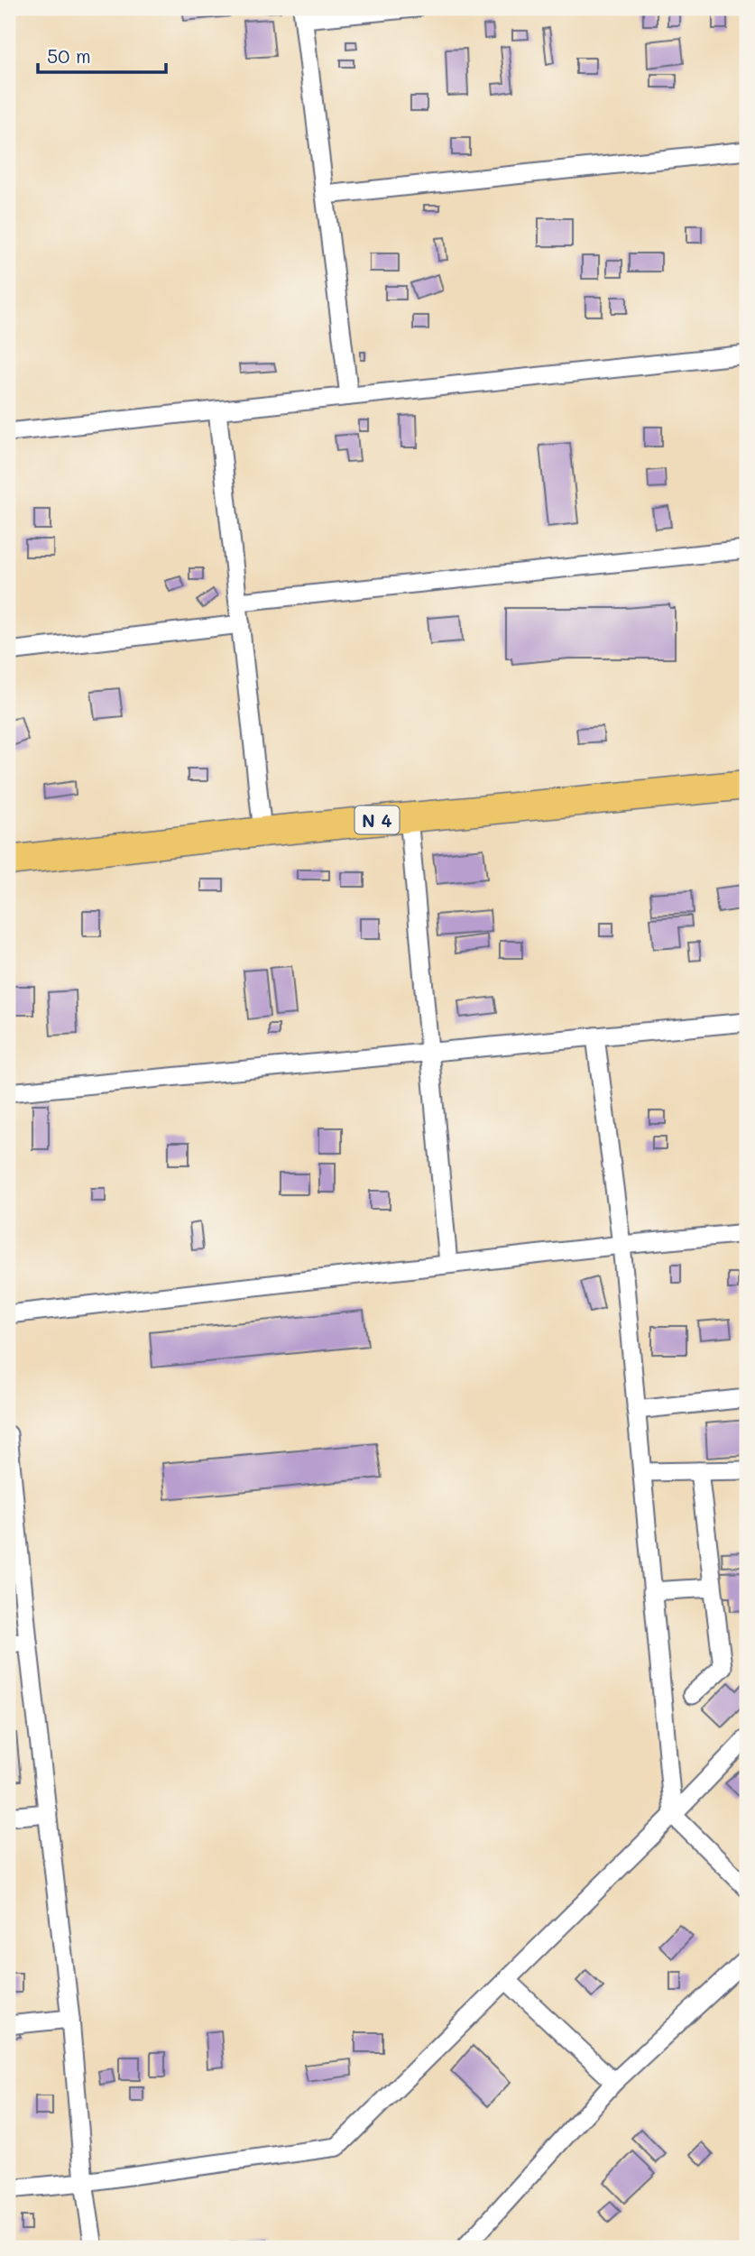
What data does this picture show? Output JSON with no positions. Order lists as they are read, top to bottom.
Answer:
{
  "streets": {
    "highway": ["N 4"]
  },
  "scale_bar": "50 m"
}
